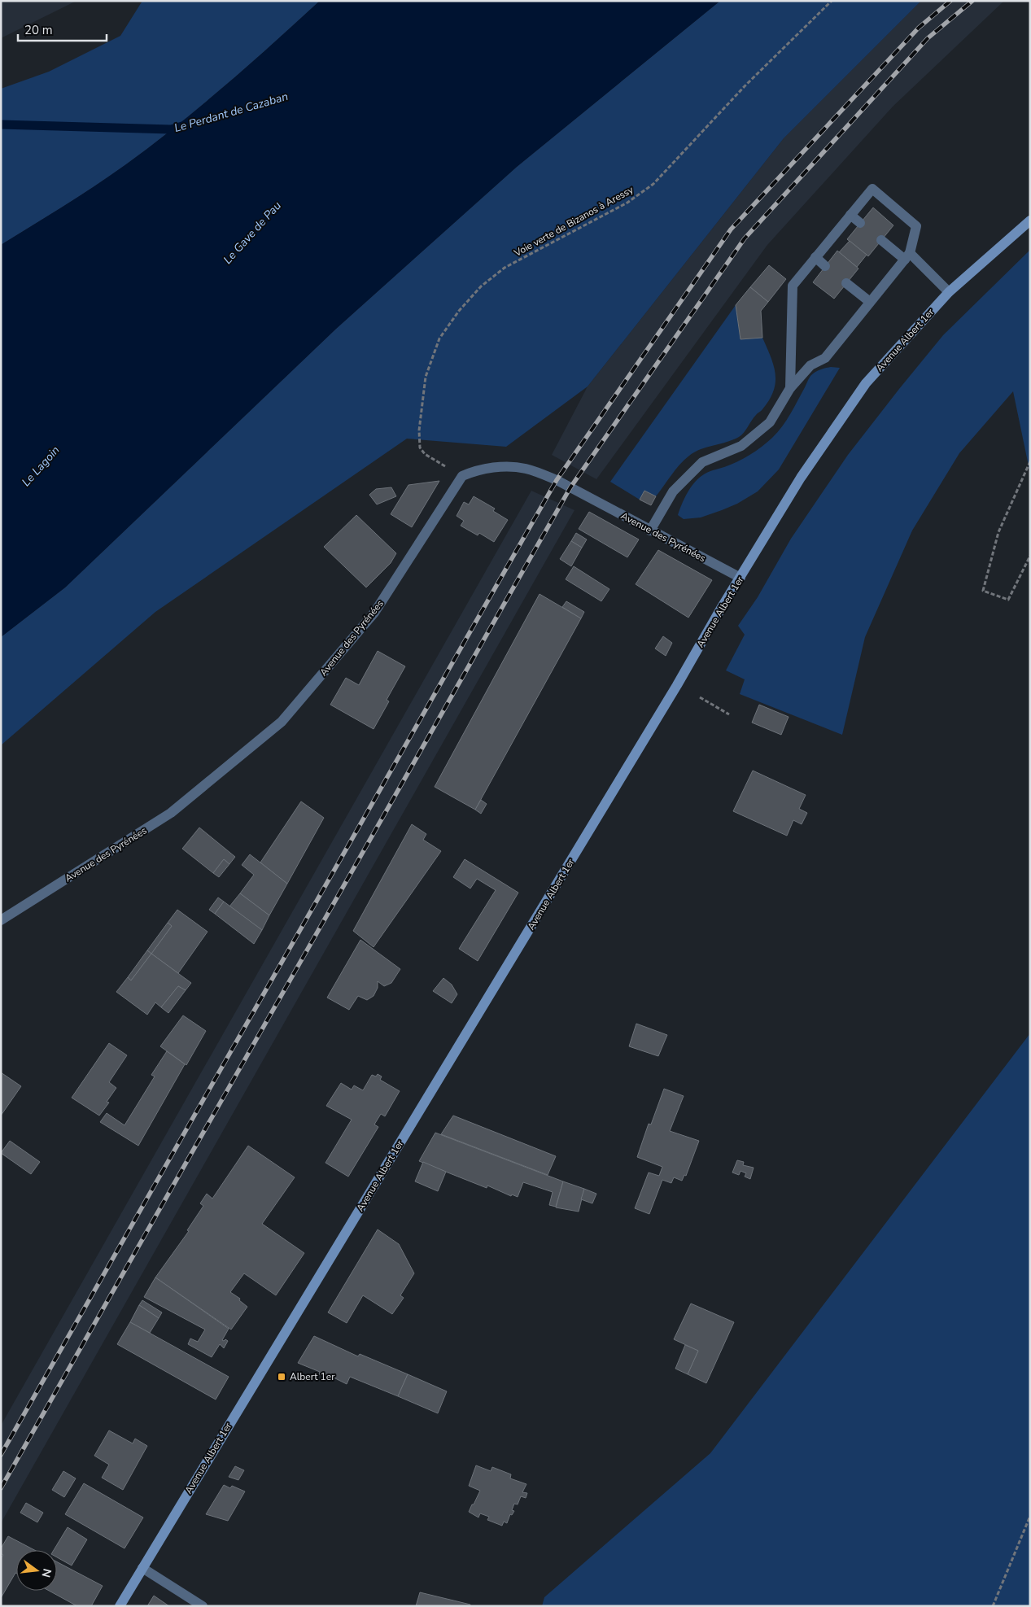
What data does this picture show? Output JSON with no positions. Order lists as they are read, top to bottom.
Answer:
{
  "streets": {
    "main road": ["Avenue Albert 1er"],
    "street": ["Avenue des Pyrénées"],
    "path": ["Voie verte de Bizanos à Aressy"]
  },
  "crossings": [
    ["Voie verte de Bizanos à Aressy", "Avenue des Pyrénées"],
    ["Avenue Albert 1er", "Avenue des Pyrénées"]
  ],
  "water": ["Le Perdant de Cazaban", "Le Gave de Pau", "Le Lagoin"],
  "places": {
    "transit": ["Albert 1er"]
  },
  "scale_bar": "20 m",
  "north": "right"
}
